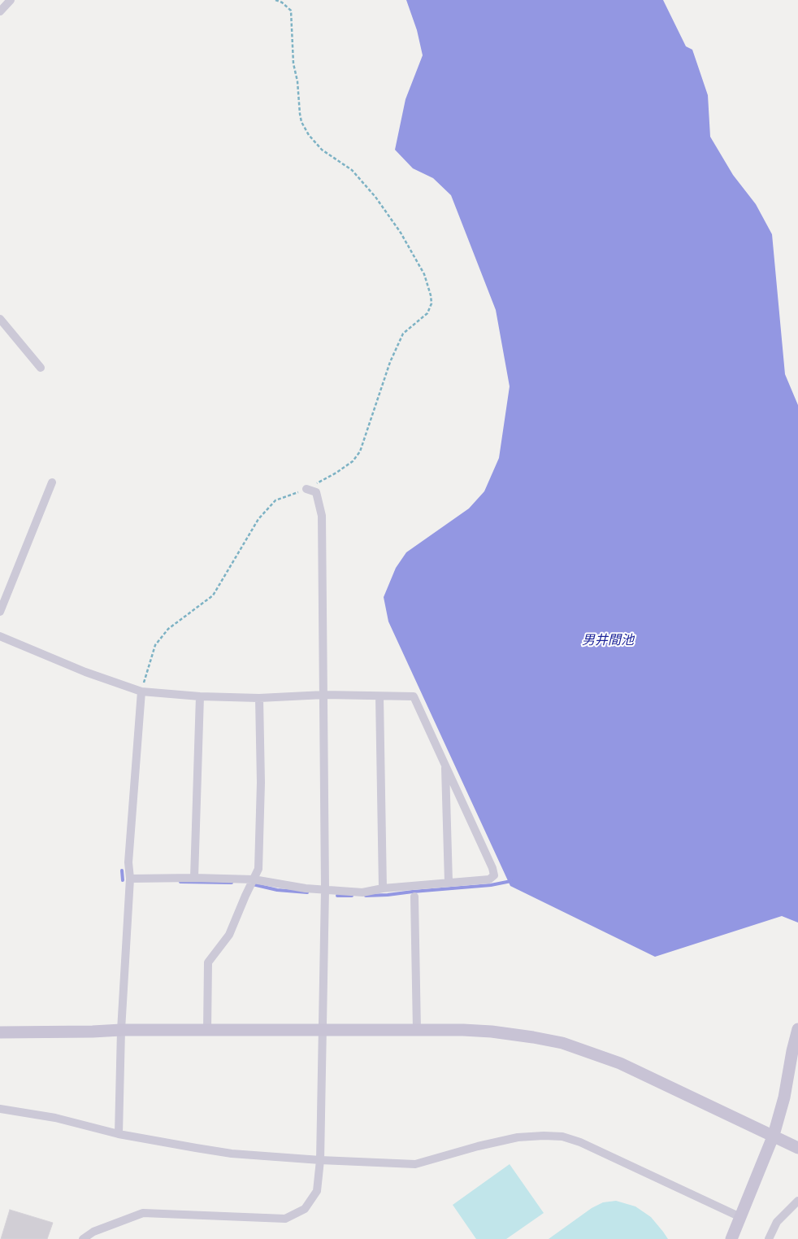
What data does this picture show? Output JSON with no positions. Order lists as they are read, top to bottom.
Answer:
{
  "water": ["男井間池"]
}
